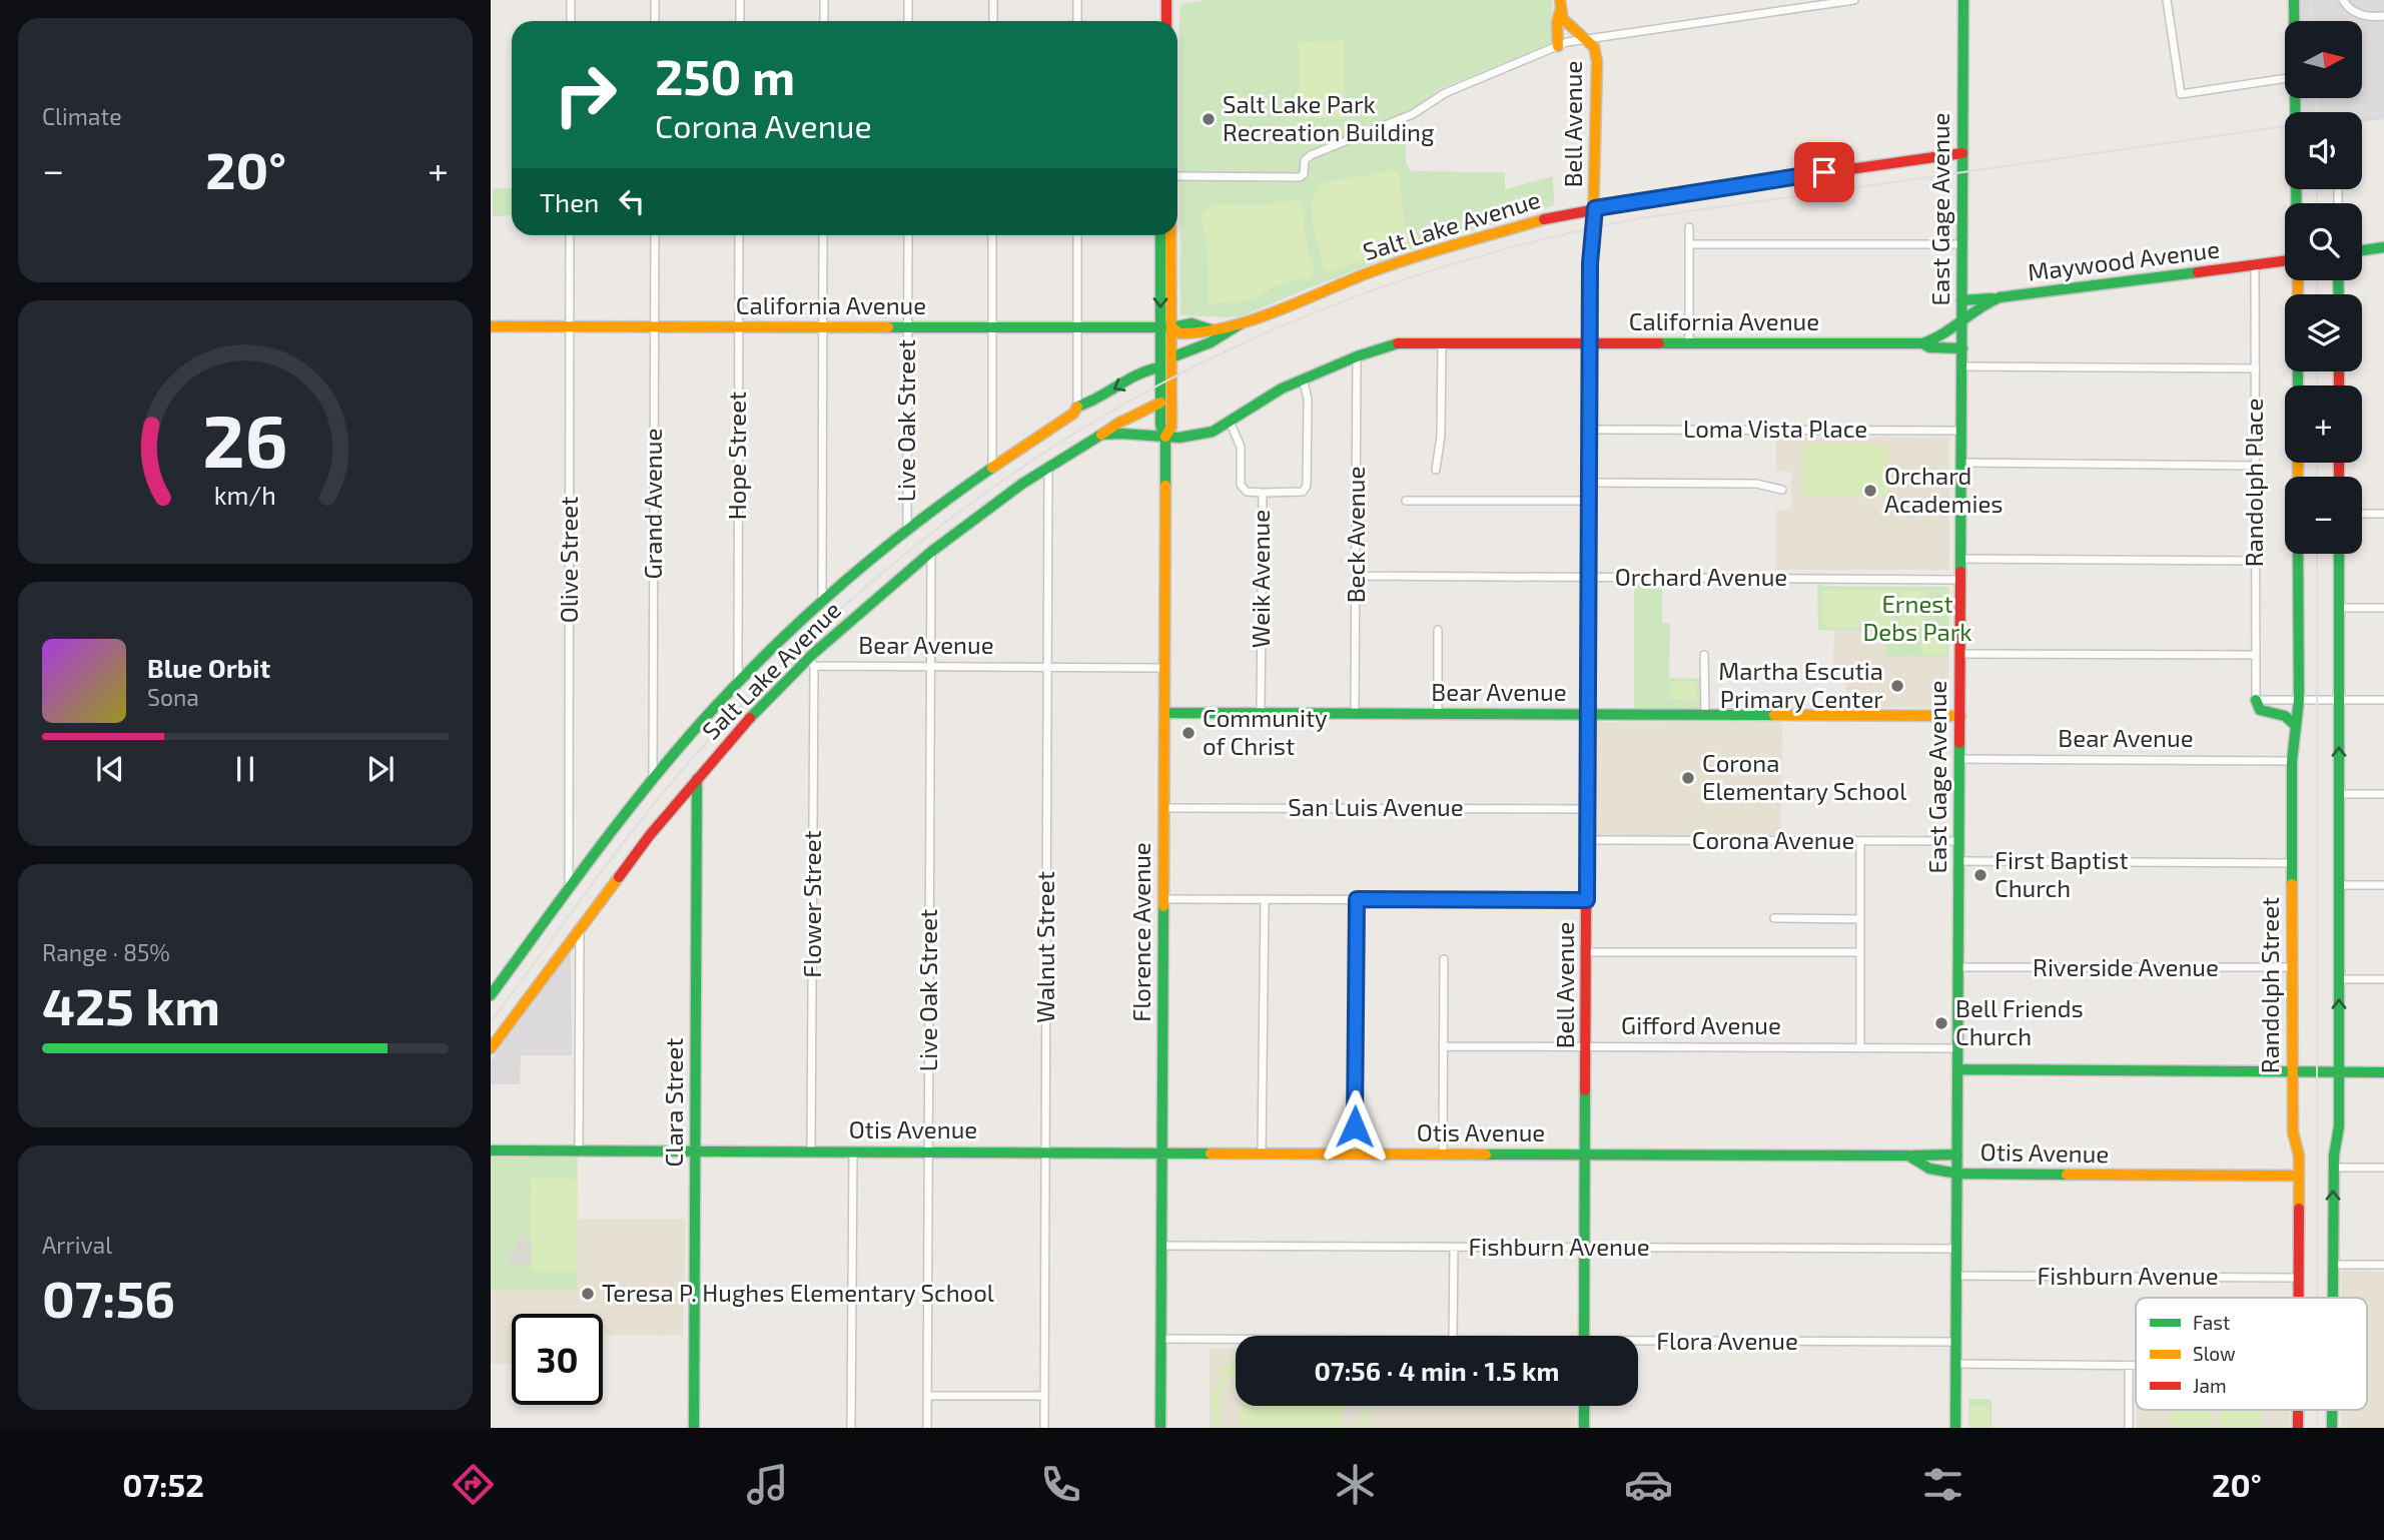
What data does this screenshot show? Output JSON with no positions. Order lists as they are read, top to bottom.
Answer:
{
  "streets": {
    "street": [
      "Bell Avenue",
      "East Gage Avenue",
      "Salt Lake Avenue",
      "Maywood Avenue",
      "California Avenue",
      "Live Oak Street",
      "Loma Vista Place",
      "Hope Street",
      "Randolph Place",
      "Grand Avenue",
      "Beck Avenue",
      "Olive Street",
      "Orchard Avenue",
      "Weik Avenue",
      "Bear Avenue",
      "San Luis Avenue",
      "Corona Avenue",
      "Flower Street",
      "Florence Avenue",
      "Walnut Street",
      "Riverside Avenue",
      "Randolph Street",
      "Gifford Avenue",
      "Clara Street",
      "Otis Avenue",
      "Fishburn Avenue",
      "Flora Avenue"
    ]
  },
  "crossings": [
    ["Bell Avenue", "Salt Lake Avenue"],
    ["Bell Avenue", "California Avenue"],
    ["Bell Avenue", "Loma Vista Place"],
    ["Bell Avenue", "Orchard Avenue"],
    ["Bell Avenue", "Bear Avenue"],
    ["Bell Avenue", "San Luis Avenue"],
    ["Bell Avenue", "Corona Avenue"],
    ["Bell Avenue", "Gifford Avenue"],
    ["Bell Avenue", "Otis Avenue"],
    ["Bell Avenue", "Fishburn Avenue"],
    ["East Gage Avenue", "Salt Lake Avenue"],
    ["East Gage Avenue", "Maywood Avenue"],
    ["East Gage Avenue", "California Avenue"],
    ["East Gage Avenue", "Loma Vista Place"],
    ["East Gage Avenue", "Orchard Avenue"],
    ["East Gage Avenue", "Bear Avenue"],
    ["East Gage Avenue", "Corona Avenue"],
    ["East Gage Avenue", "Riverside Avenue"],
    ["East Gage Avenue", "Gifford Avenue"],
    ["East Gage Avenue", "Otis Avenue"],
    ["East Gage Avenue", "Fishburn Avenue"],
    ["East Gage Avenue", "Flora Avenue"],
    ["Salt Lake Avenue", "California Avenue"],
    ["Salt Lake Avenue", "Live Oak Street"],
    ["Salt Lake Avenue", "Hope Street"],
    ["Salt Lake Avenue", "Grand Avenue"],
    ["Salt Lake Avenue", "Olive Street"],
    ["Salt Lake Avenue", "Bear Avenue"],
    ["Salt Lake Avenue", "Flower Street"],
    ["Salt Lake Avenue", "Walnut Street"],
    ["Salt Lake Avenue", "Clara Street"],
    ["Maywood Avenue", "California Avenue"],
    ["Maywood Avenue", "Randolph Place"],
    ["California Avenue", "Live Oak Street"],
    ["California Avenue", "Hope Street"],
    ["California Avenue", "Grand Avenue"],
    ["California Avenue", "Beck Avenue"],
    ["California Avenue", "Olive Street"],
    ["California Avenue", "Weik Avenue"],
    ["California Avenue", "Florence Avenue"],
    ["Live Oak Street", "Bear Avenue"],
    ["Live Oak Street", "Otis Avenue"],
    ["Beck Avenue", "Orchard Avenue"],
    ["Beck Avenue", "Bear Avenue"],
    ["Weik Avenue", "Bear Avenue"],
    ["Bear Avenue", "Flower Street"],
    ["Bear Avenue", "Florence Avenue"],
    ["Bear Avenue", "Walnut Street"],
    ["Bear Avenue", "Randolph Street"],
    ["San Luis Avenue", "Florence Avenue"],
    ["Flower Street", "Otis Avenue"],
    ["Florence Avenue", "Otis Avenue"],
    ["Florence Avenue", "Fishburn Avenue"],
    ["Florence Avenue", "Flora Avenue"],
    ["Walnut Street", "Otis Avenue"],
    ["Riverside Avenue", "Randolph Street"],
    ["Randolph Street", "Otis Avenue"],
    ["Randolph Street", "Fishburn Avenue"],
    ["Clara Street", "Otis Avenue"]
  ],
  "parks": ["Ernest Debs Park"],
  "places": [
    "Salt Lake Park Recreation Building",
    "Orchard Academies",
    "Martha Escutia Primary Center",
    "Community of Christ",
    "Corona Elementary School",
    "First Baptist Church",
    "Bell Friends Church",
    "Teresa P. Hughes Elementary School"
  ],
  "legend": ["Fast", "Slow", "Jam"],
  "north": "right",
  "page": {
    "tile": [
      "Climate",
      ["Range · 85%", "425 km"],
      ["Arrival", "07:56"]
    ],
    "map_buttons": ["+", "−"],
    "turn": ["250 m", "Corona Avenue"],
    "heat": ["−", "20°", "+"],
    "then": "Then",
    "song": ["Blue Orbit", "Sona"],
    "limit": "30",
    "trip": "07:56 · 4 min · 1.5 km",
    "tabs": ["07:52", "20°"],
    "gauge": ["26", "km/h"]
  }
}
